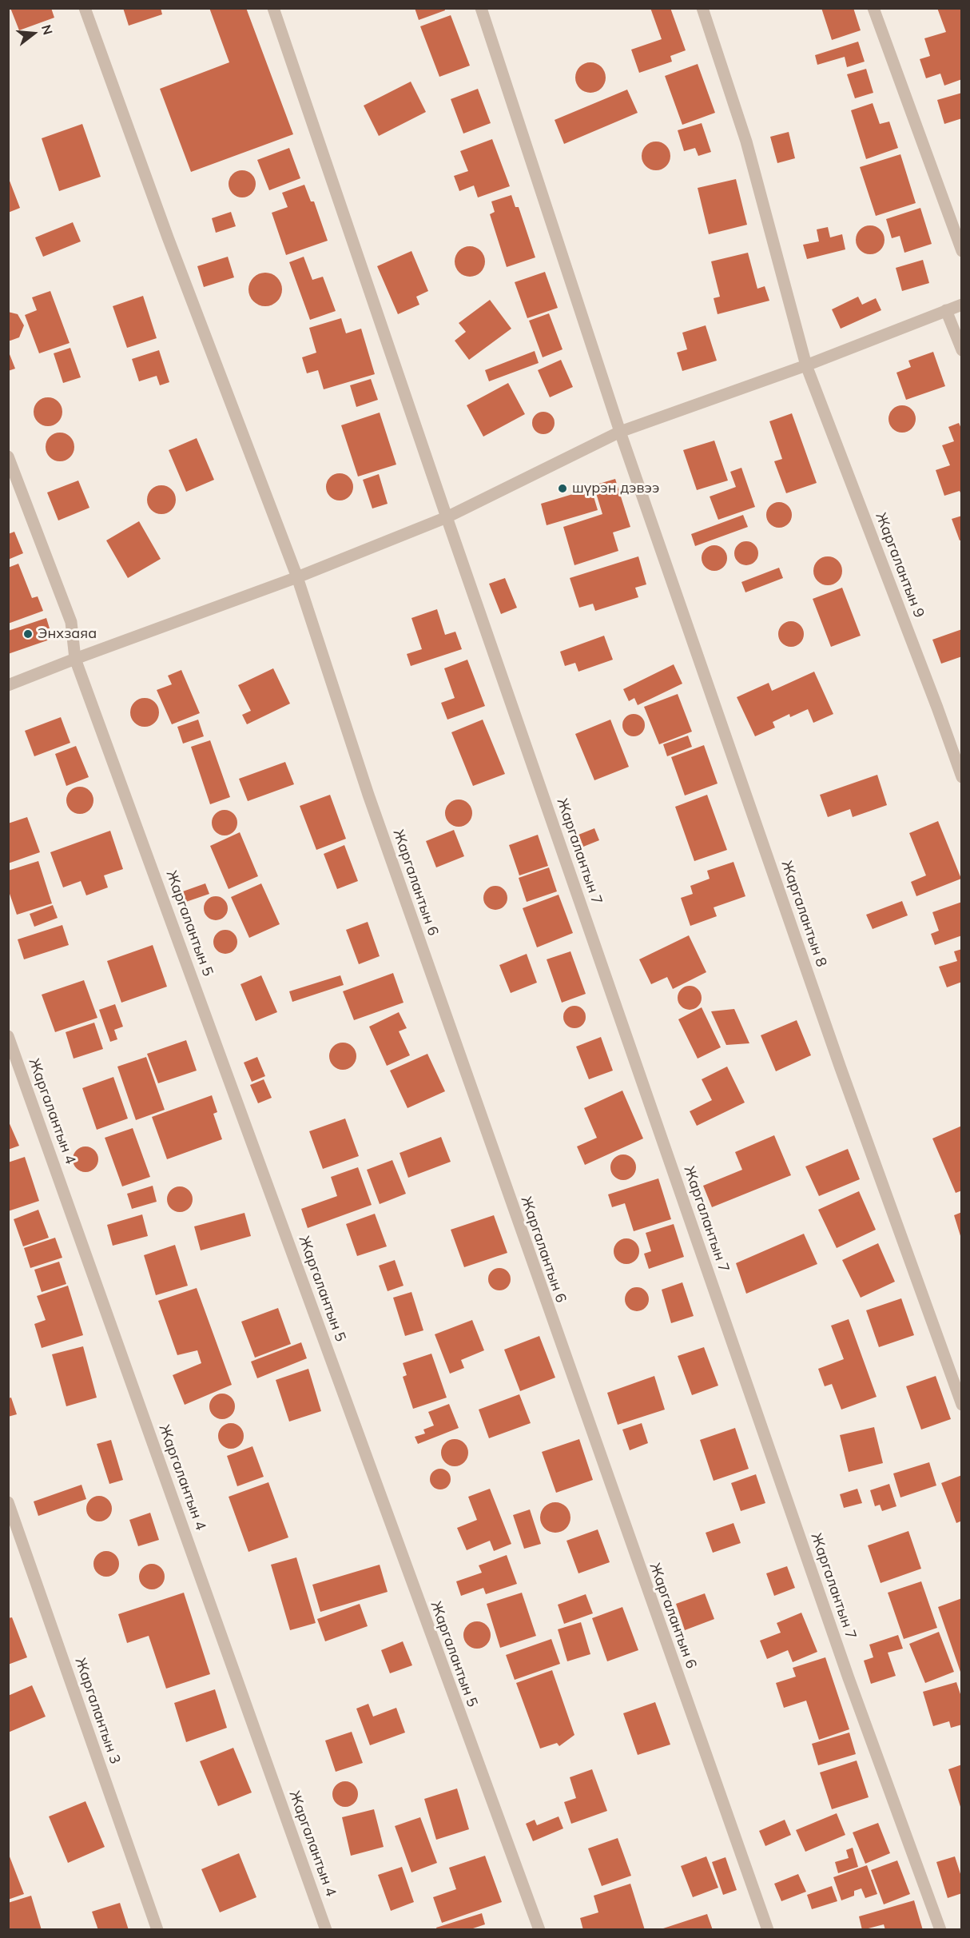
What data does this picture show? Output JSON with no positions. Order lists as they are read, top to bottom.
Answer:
{
  "streets": {
    "street": [
      "Жаргалантын 9",
      "Жаргалантын 7",
      "Жаргалантын 6",
      "Жаргалантын 8",
      "Жаргалантын 5",
      "Жаргалантын 4",
      "Жаргалантын 3"
    ]
  },
  "places": ["шүрэн дэвээ", "Энхзаяа"],
  "north": "right"
}
